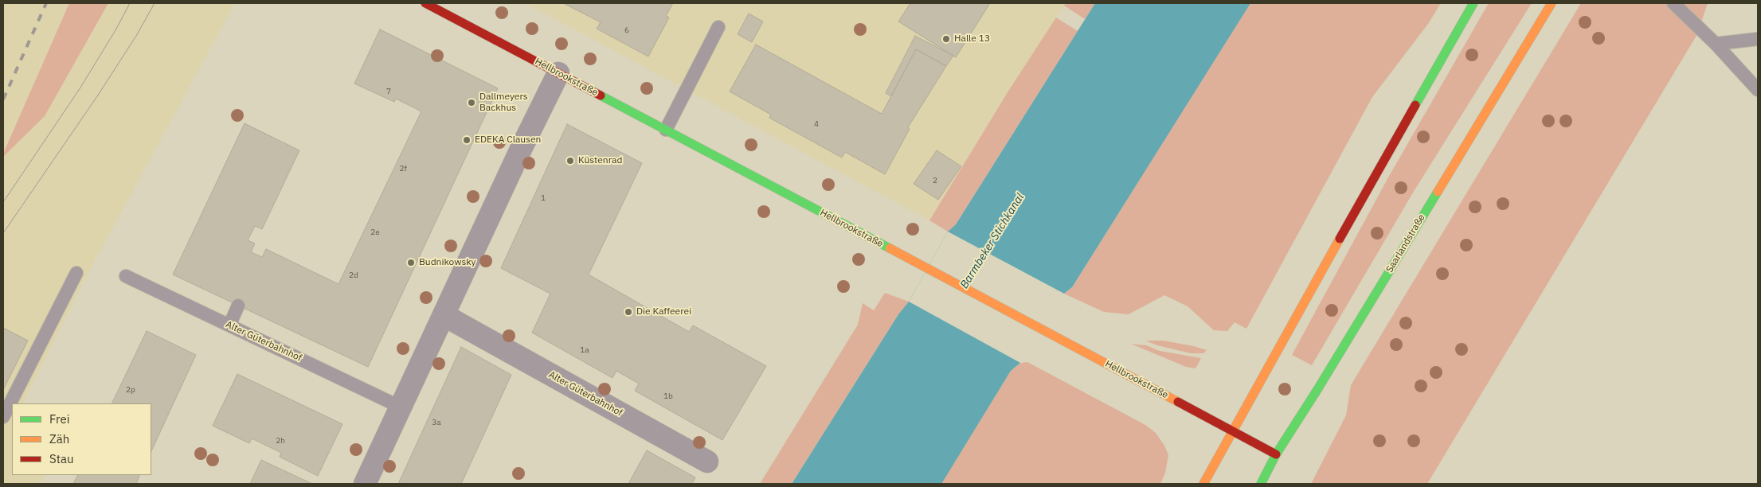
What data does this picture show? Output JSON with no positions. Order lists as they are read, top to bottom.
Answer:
{
  "streets": {
    "main road": ["Hellbrookstraße", "Saarlandstraße"],
    "street": ["Alter Güterbahnhof"]
  },
  "crossings": [
    ["Hellbrookstraße", "Saarlandstraße"]
  ],
  "water": ["Barmbeker Stichkanal"],
  "places": [
    "Halle 13",
    "Dallmeyers Backhus",
    "EDEKA Clausen",
    "Küstenrad",
    "Budnikowsky",
    "Die Kaffeerei"
  ],
  "house_numbers": [
    "6",
    "7",
    "4",
    "2f",
    "2",
    "1",
    "2e",
    "2d",
    "1a",
    "2p",
    "1b",
    "3a",
    "2h"
  ],
  "legend": ["Frei", "Zäh", "Stau"]
}
